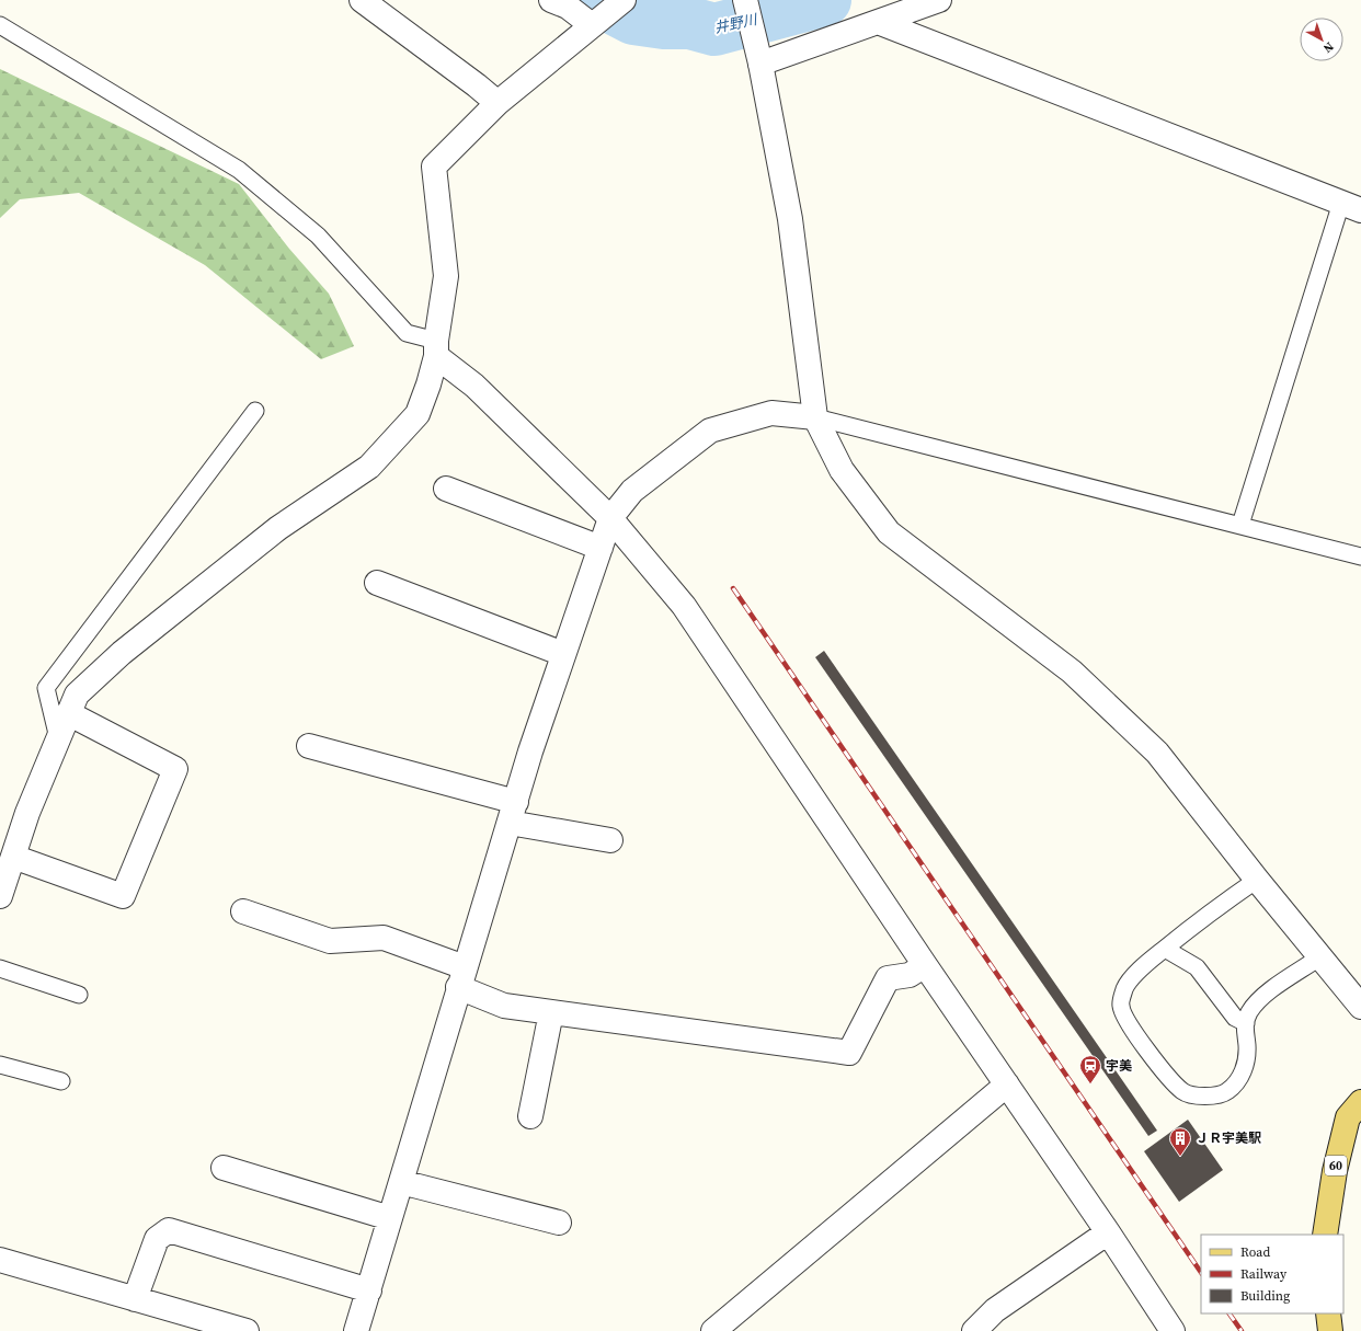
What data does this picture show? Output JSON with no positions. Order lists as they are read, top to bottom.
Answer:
{
  "streets": {
    "main road": ["60"]
  },
  "water": ["井野川"],
  "places": {
    "station": ["宇美"],
    "building": ["ＪＲ宇美駅"]
  },
  "legend": ["Road", "Railway", "Building"],
  "north": "bottom right"
}
